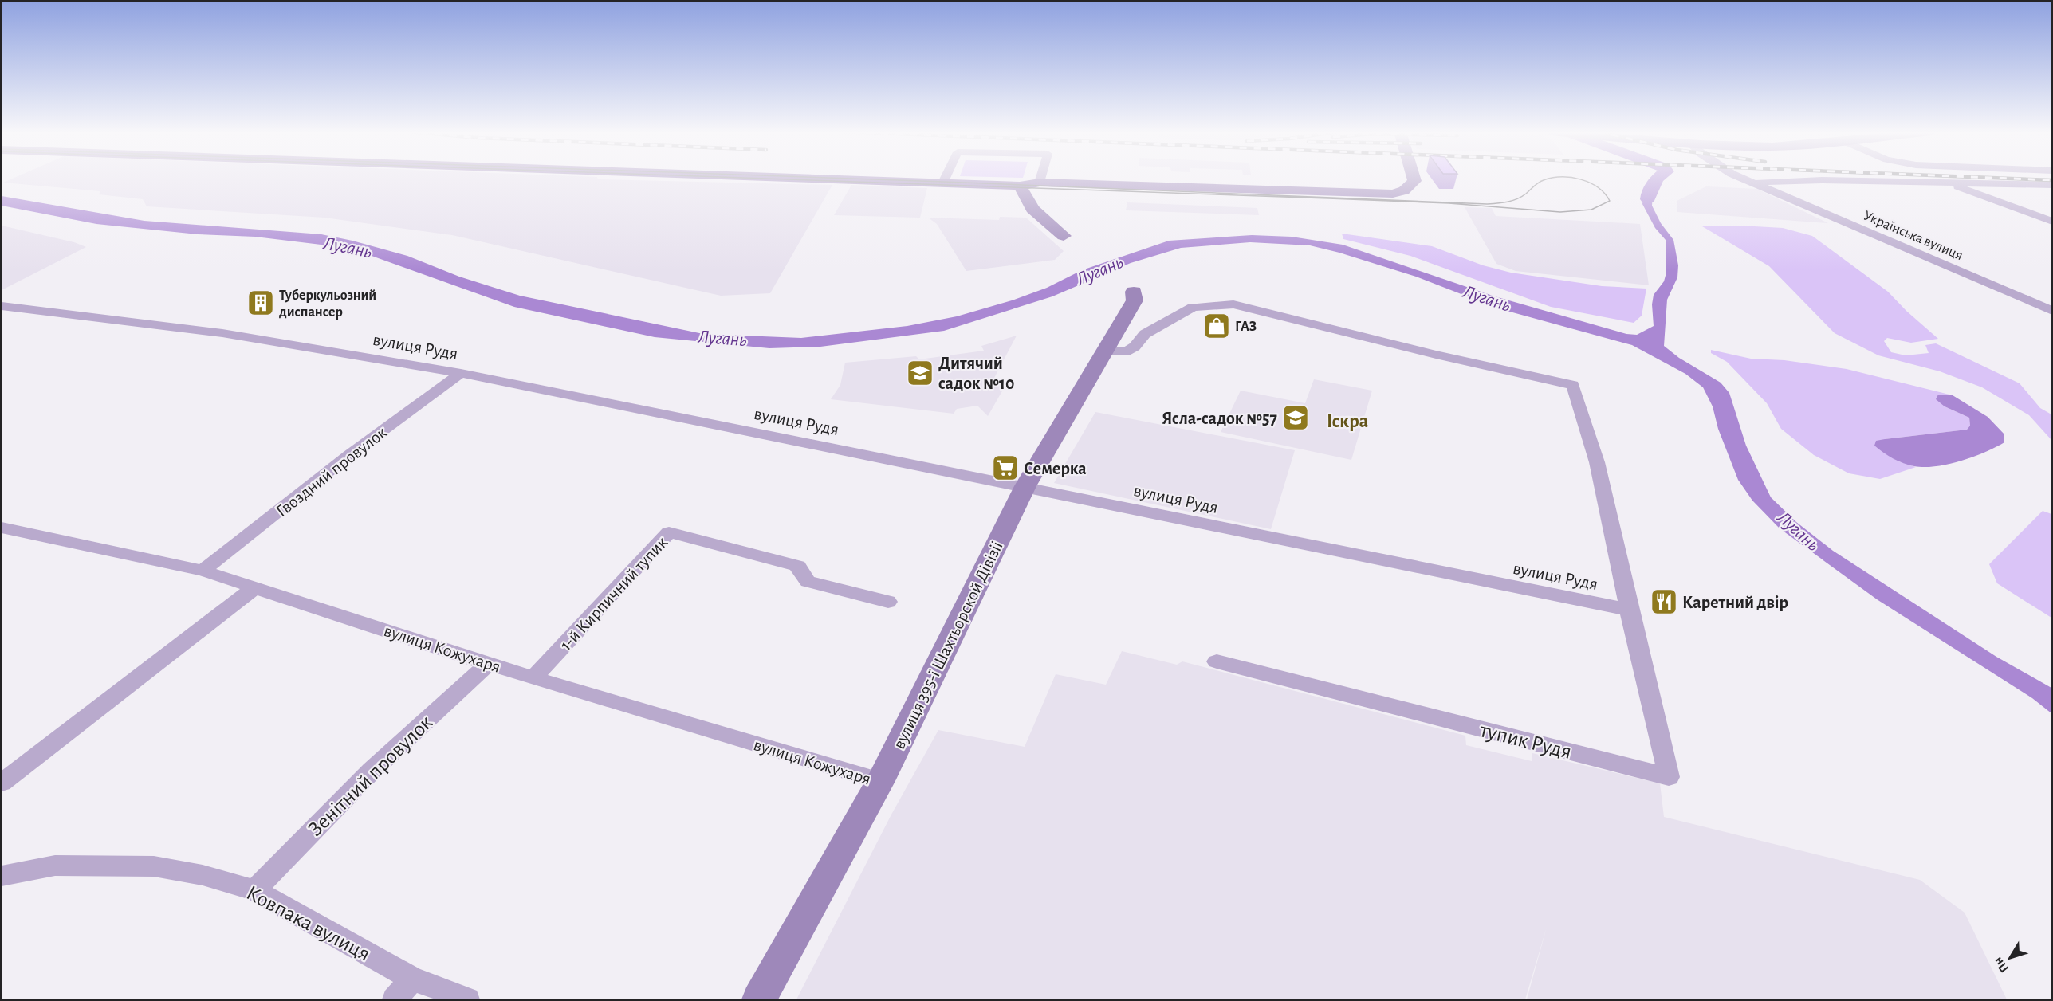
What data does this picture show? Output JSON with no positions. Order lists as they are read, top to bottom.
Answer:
{
  "streets": {
    "street": [
      "Українська вулиця",
      "вулиця Рудя",
      "Гвоздний провулок",
      "1-й Кирпичний тупик",
      "вулиця 395-ї Шахтьорской Дівізіі",
      "вулиця Кожухаря",
      "тупик Рудя",
      "Зенітний провулок",
      "Ковпака вулиця"
    ]
  },
  "crossings": [
    ["вулиця Рудя", "Гвоздний провулок"],
    ["вулиця Рудя", "вулиця 395-ї Шахтьорской Дівізіі"],
    ["вулиця Рудя", "тупик Рудя"],
    ["Гвоздний провулок", "вулиця Кожухаря"],
    ["1-й Кирпичний тупик", "вулиця Кожухаря"],
    ["вулиця 395-ї Шахтьорской Дівізіі", "вулиця Кожухаря"],
    ["вулиця Кожухаря", "Зенітний провулок"],
    ["Зенітний провулок", "Ковпака вулиця"]
  ],
  "districts": ["Іскра"],
  "water": ["Лугань"],
  "places": {
    "building": ["Туберкульозний диспансер"],
    "shop": ["ГАЗ"],
    "school or university": ["Дитячий садок №10", "Ясла-садок №57"],
    "supermarket": ["Семерка"],
    "restaurant": ["Каретний двір"]
  },
  "north": "bottom left"
}
